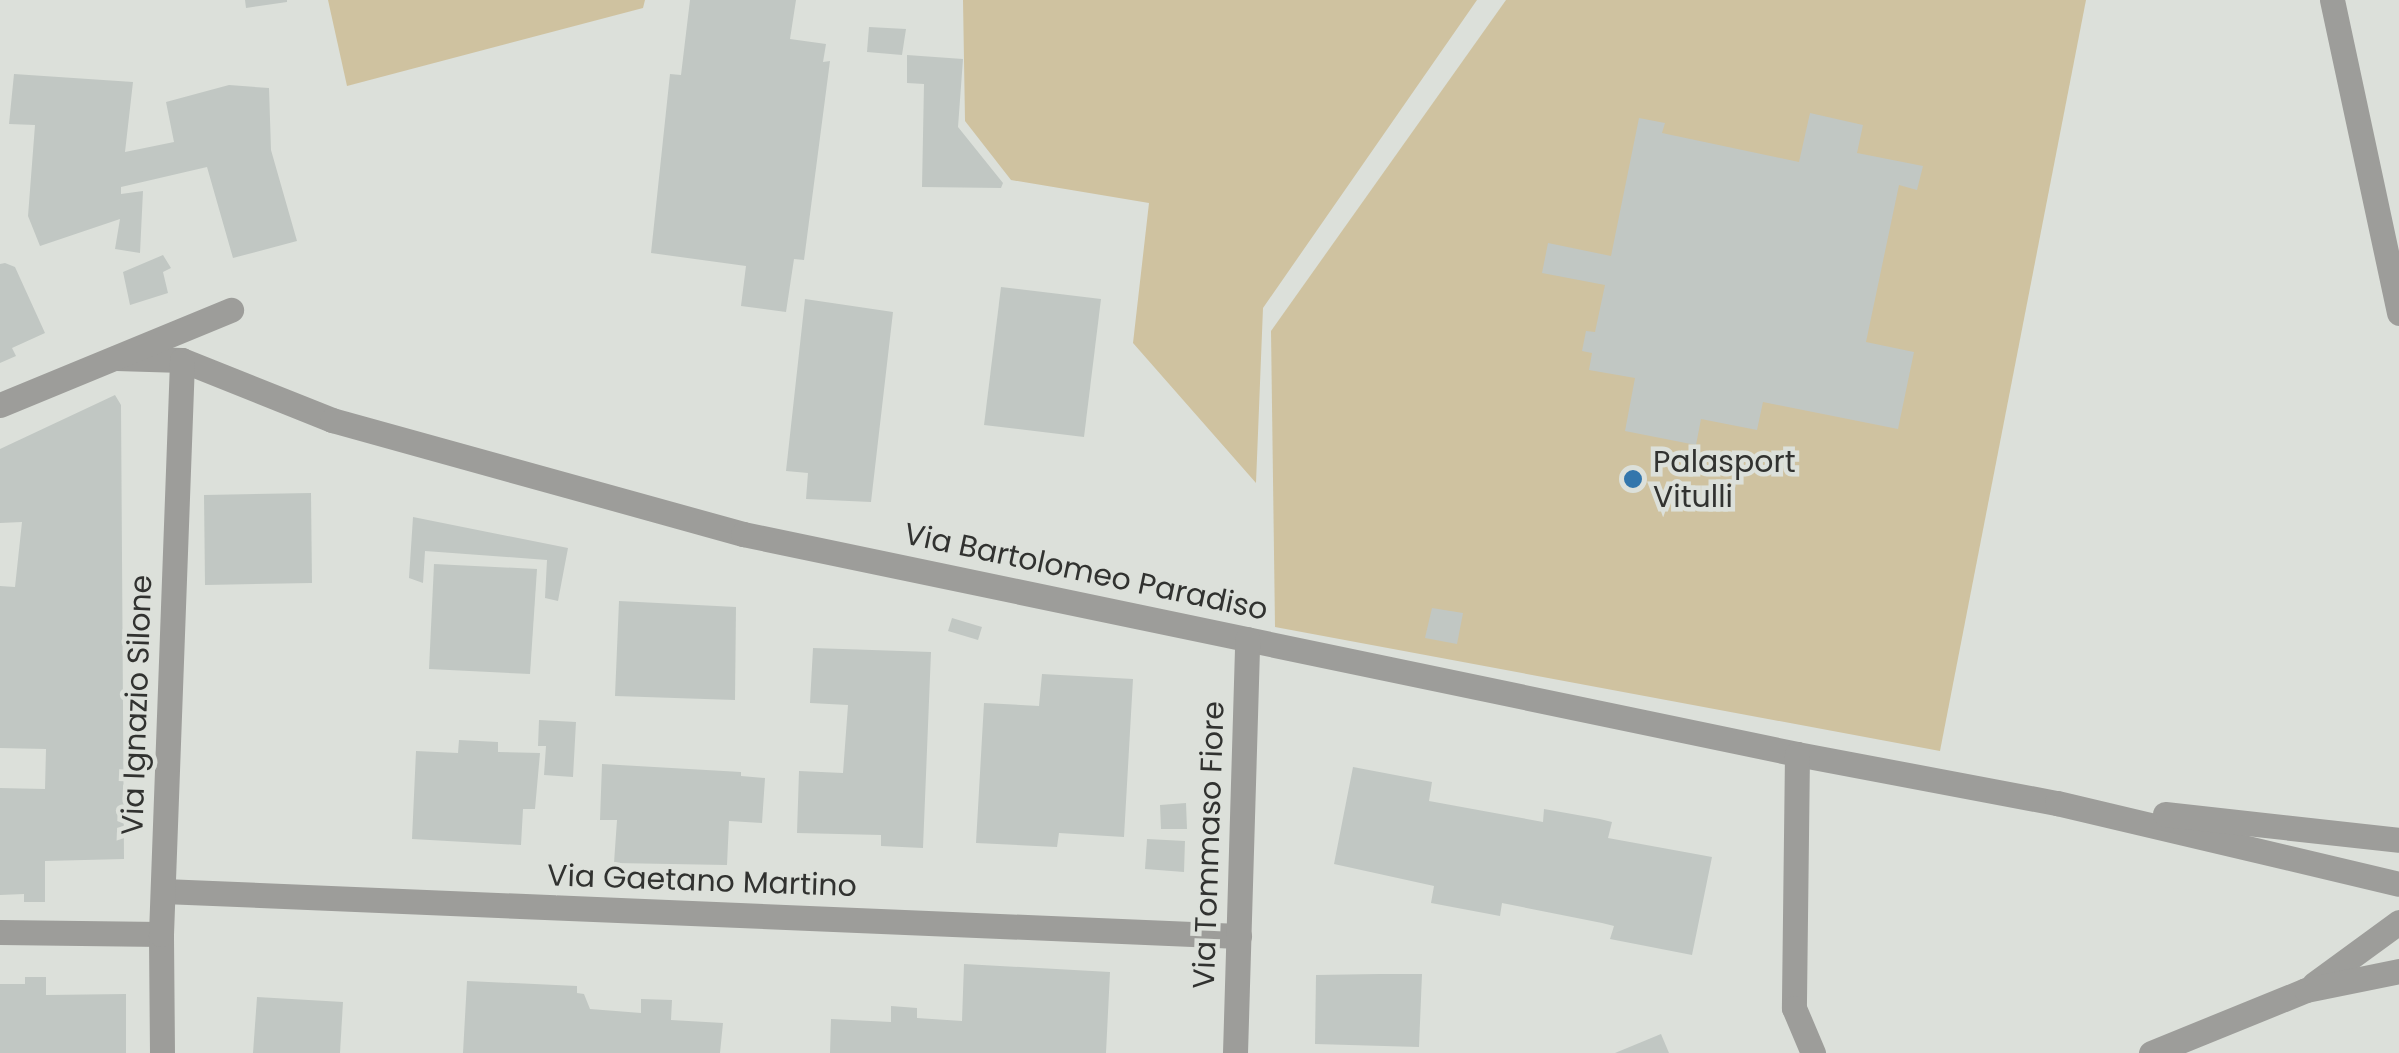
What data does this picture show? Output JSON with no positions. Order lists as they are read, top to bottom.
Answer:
{
  "streets": {
    "street": [
      "Via Bartolomeo Paradiso",
      "Via Ignazio Silone",
      "Via Tommaso Fiore",
      "Via Gaetano Martino"
    ]
  },
  "crossings": [
    ["Via Bartolomeo Paradiso", "Via Ignazio Silone"],
    ["Via Bartolomeo Paradiso", "Via Tommaso Fiore"],
    ["Via Ignazio Silone", "Via Gaetano Martino"],
    ["Via Tommaso Fiore", "Via Gaetano Martino"]
  ],
  "places": ["Palasport Vitulli"]
}
